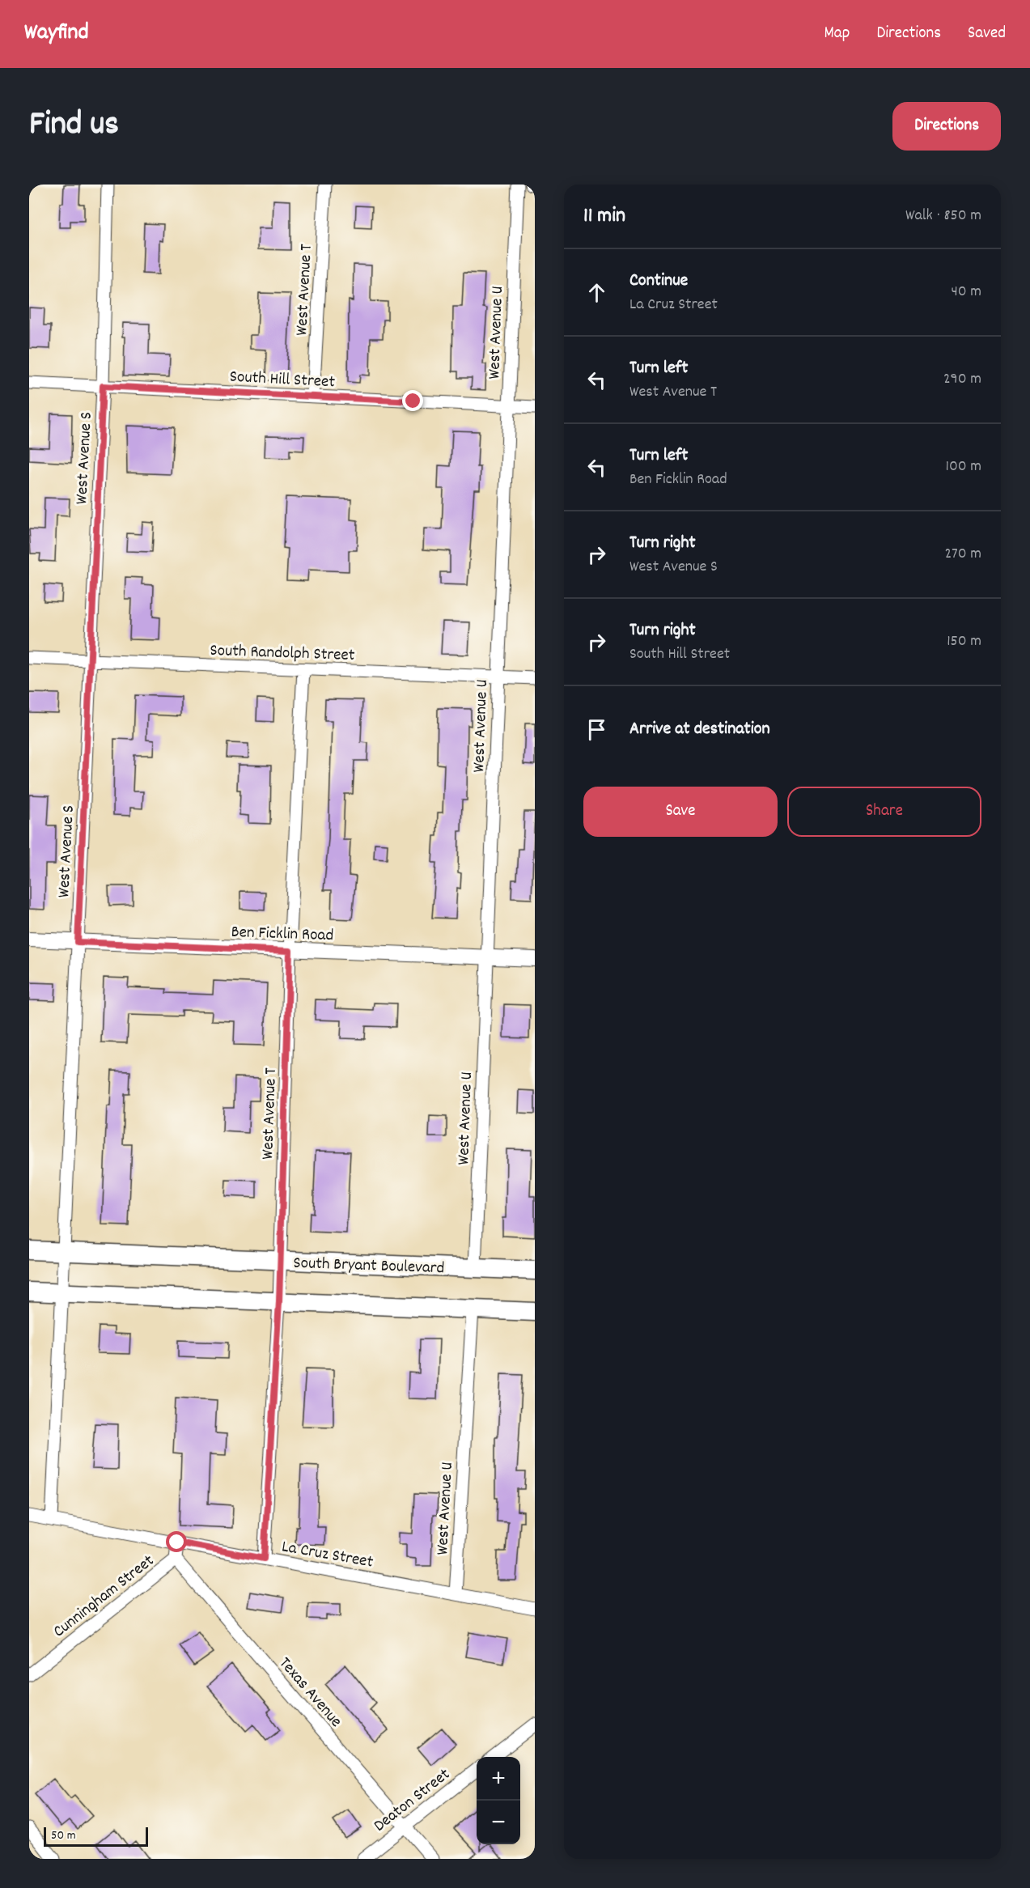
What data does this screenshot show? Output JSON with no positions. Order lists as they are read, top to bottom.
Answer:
{
  "streets": {
    "main road": ["South Bryant Boulevard"],
    "street": [
      "West Avenue T",
      "West Avenue U",
      "South Hill Street",
      "West Avenue S",
      "South Randolph Street",
      "Ben Ficklin Road",
      "La Cruz Street",
      "Cunningham Street",
      "Texas Avenue",
      "Deaton Street"
    ]
  },
  "crossings": [
    ["West Avenue T", "South Hill Street"],
    ["West Avenue T", "South Randolph Street"],
    ["West Avenue T", "Ben Ficklin Road"],
    ["West Avenue T", "South Bryant Boulevard"],
    ["West Avenue T", "La Cruz Street"],
    ["West Avenue U", "South Hill Street"],
    ["West Avenue U", "South Randolph Street"],
    ["West Avenue U", "Ben Ficklin Road"],
    ["West Avenue U", "South Bryant Boulevard"],
    ["West Avenue U", "La Cruz Street"],
    ["South Hill Street", "West Avenue S"],
    ["West Avenue S", "South Randolph Street"],
    ["West Avenue S", "Ben Ficklin Road"],
    ["West Avenue S", "South Bryant Boulevard"],
    ["West Avenue S", "La Cruz Street"],
    ["Cunningham Street", "Texas Avenue"],
    ["Texas Avenue", "Deaton Street"]
  ],
  "scale_bar": "50 m",
  "page": {
    "header": "Wayfind",
    "nav": ["Map", "Directions", "Saved"],
    "title": "Find us",
    "buttons": [
      "Directions",
      ["Save", "Share"]
    ],
    "heading": ["11 min", "Walk · 850 m"],
    "list": [
      ["Continue", "La Cruz Street", "40 m"],
      ["Turn left", "West Avenue T", "290 m"],
      ["Turn left", "Ben Ficklin Road", "100 m"],
      ["Turn right", "West Avenue S", "270 m"],
      ["Turn right", "South Hill Street", "150 m"],
      "Arrive at destination"
    ],
    "map_buttons": ["+", "−"],
    "scale": "50 m"
  }
}
